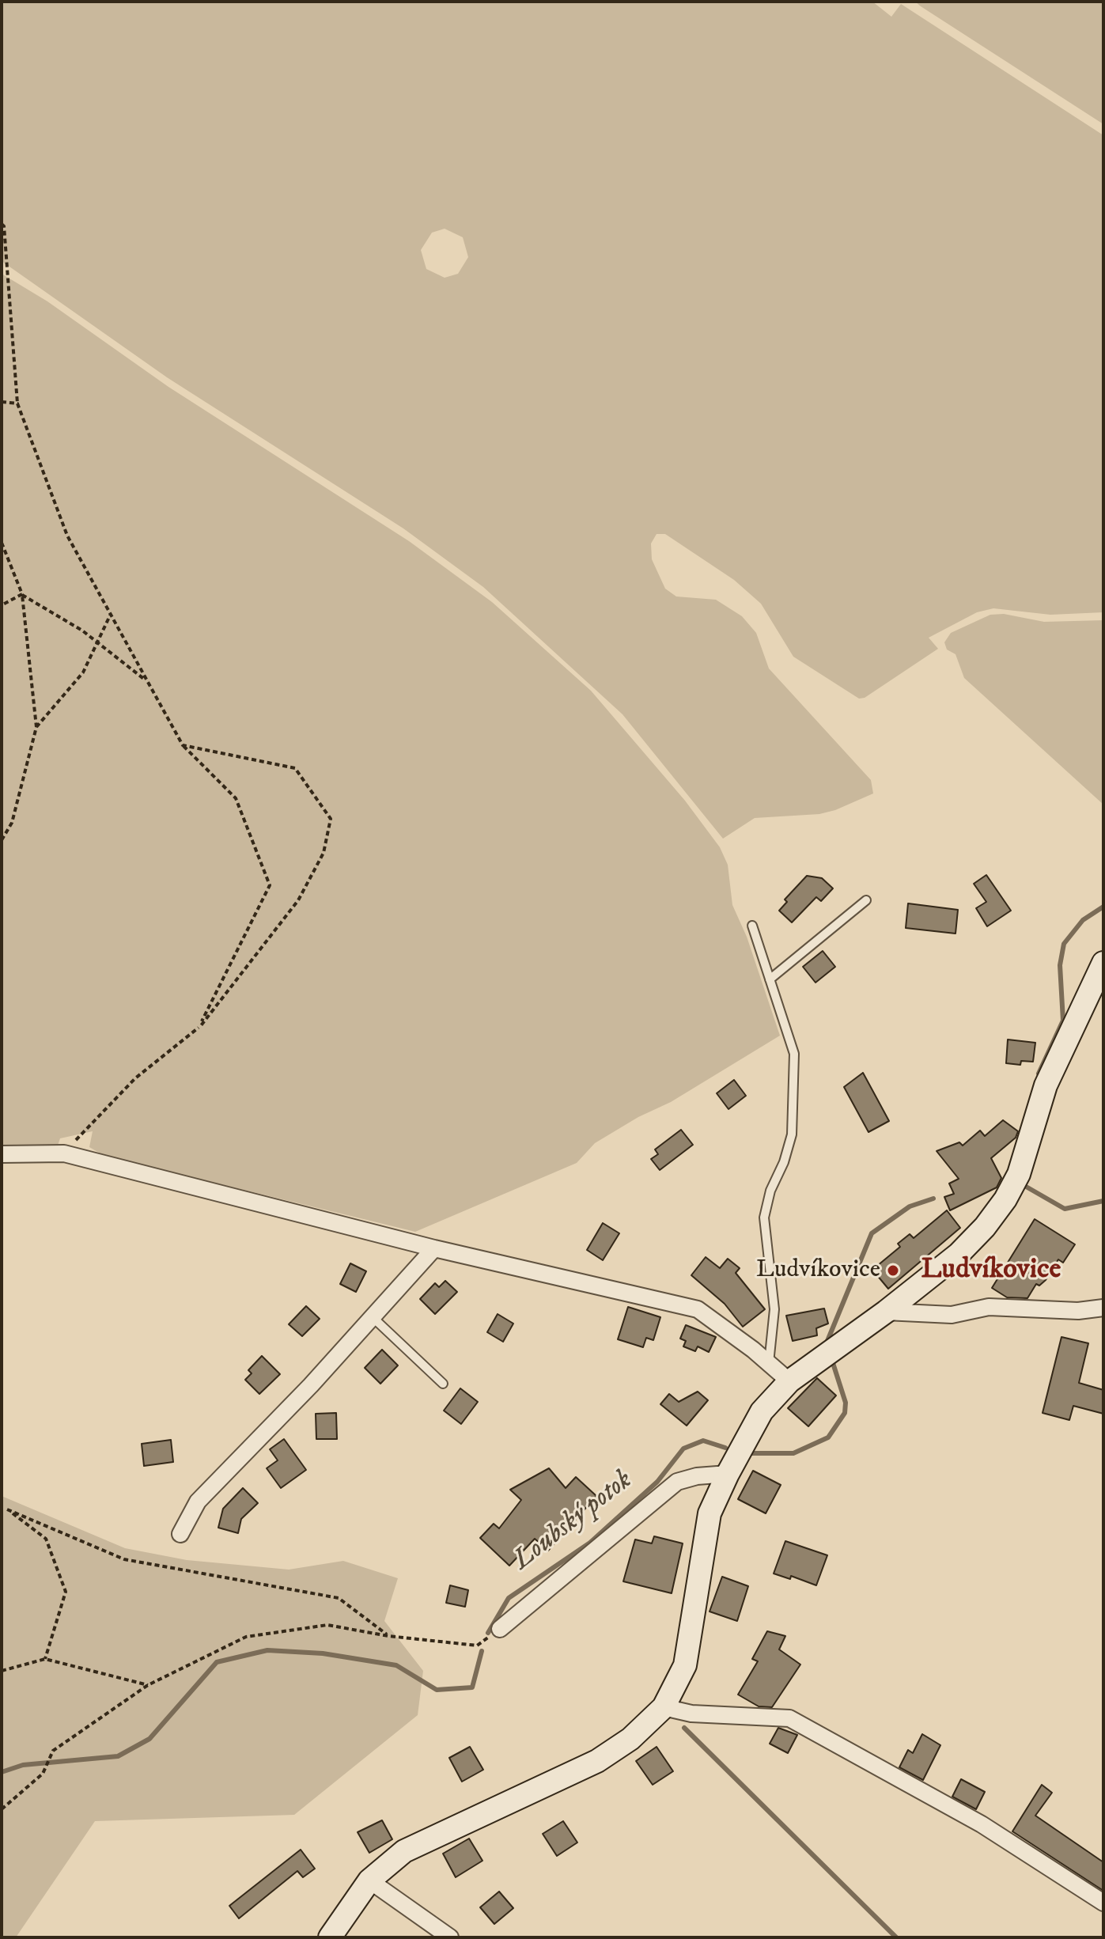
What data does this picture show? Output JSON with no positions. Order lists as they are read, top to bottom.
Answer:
{
  "districts": ["Ludvíkovice"],
  "water": ["Loubský potok"],
  "places": ["Ludvíkovice"]
}
